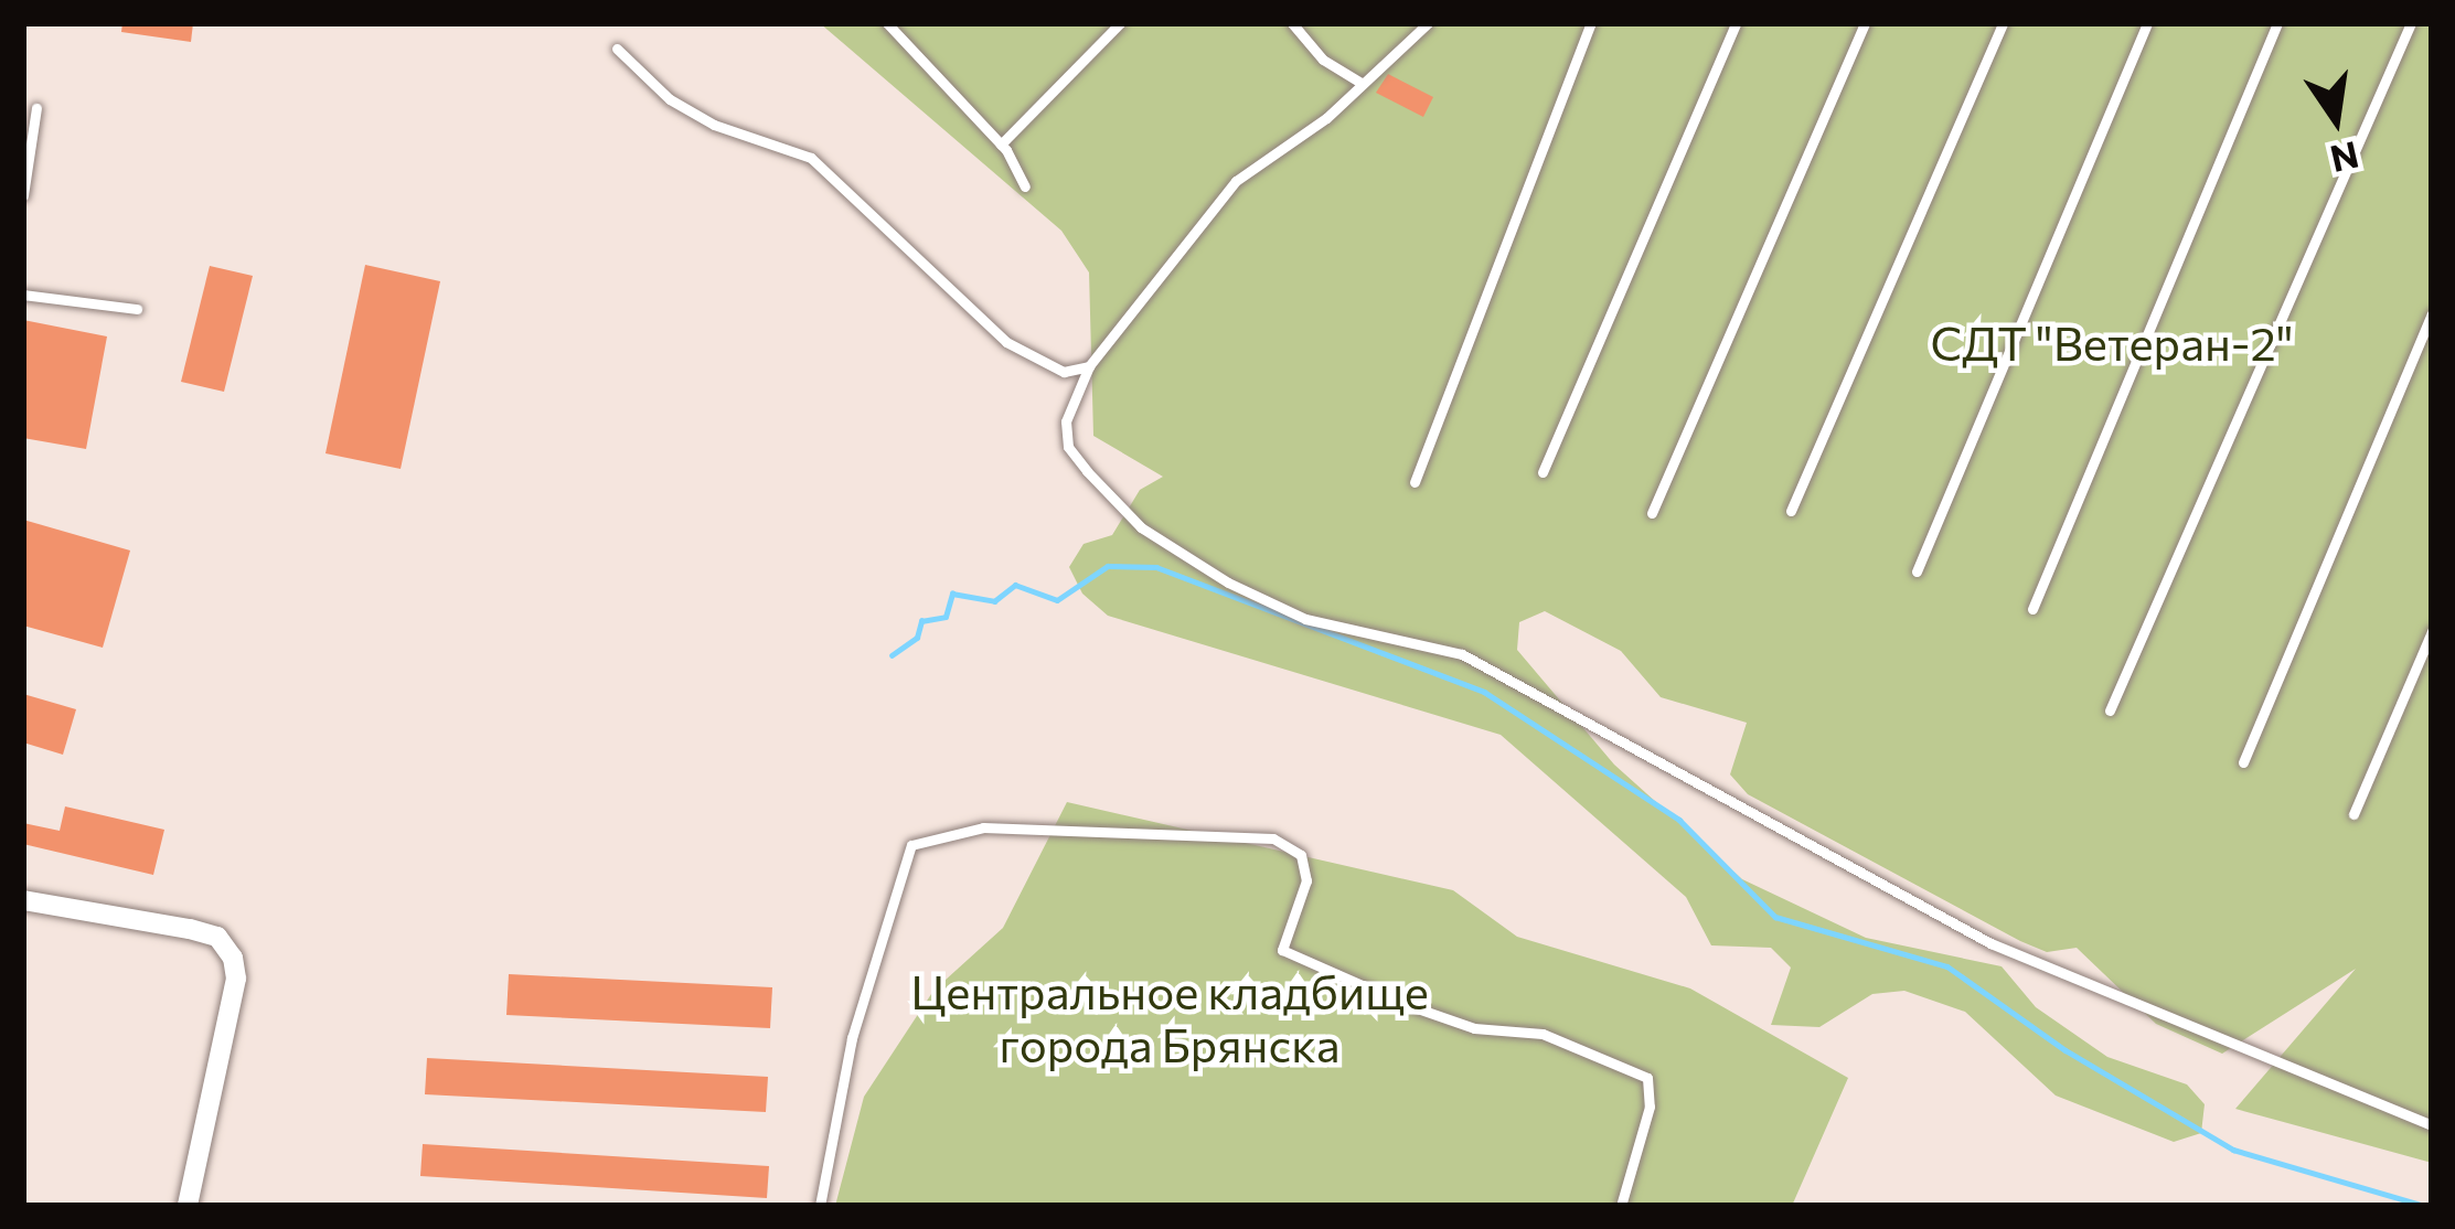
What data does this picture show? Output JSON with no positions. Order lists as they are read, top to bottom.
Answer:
{
  "parks": ["СДТ \"Ветеран-2\"", "Центральное кладбище города Брянска"],
  "north": "bottom"
}
